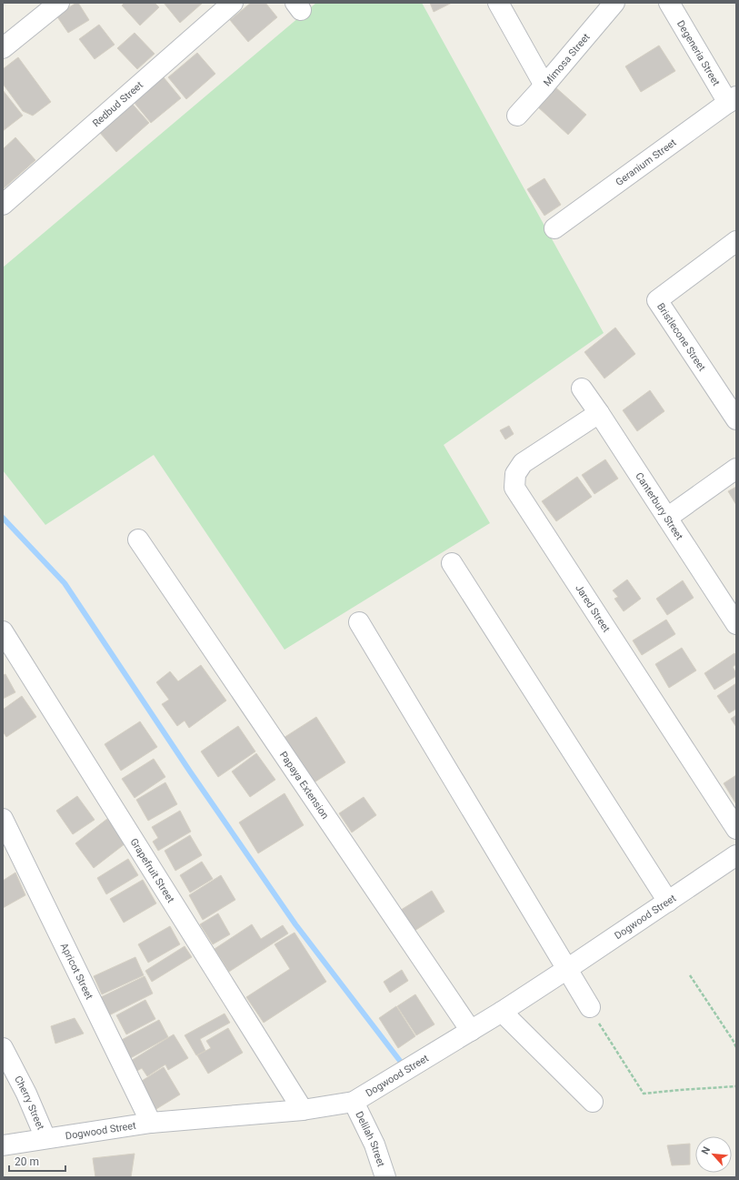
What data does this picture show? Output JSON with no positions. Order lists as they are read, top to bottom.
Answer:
{
  "streets": {
    "street": [
      "Degeneria Street",
      "Mimosa Street",
      "Redbud Street",
      "Geranium Street",
      "Bristlecone Street",
      "Canterbury Street",
      "Jared Street",
      "Papaya Extension",
      "Grapefruit Street",
      "Dogwood Street",
      "Apricot Street",
      "Cherry Street",
      "Delilah Street"
    ]
  },
  "crossings": [
    ["Degeneria Street", "Geranium Street"],
    ["Canterbury Street", "Jared Street"],
    ["Papaya Extension", "Dogwood Street"],
    ["Grapefruit Street", "Dogwood Street"],
    ["Dogwood Street", "Apricot Street"],
    ["Dogwood Street", "Cherry Street"],
    ["Dogwood Street", "Delilah Street"]
  ],
  "scale_bar": "20 m",
  "north": "top left"
}
